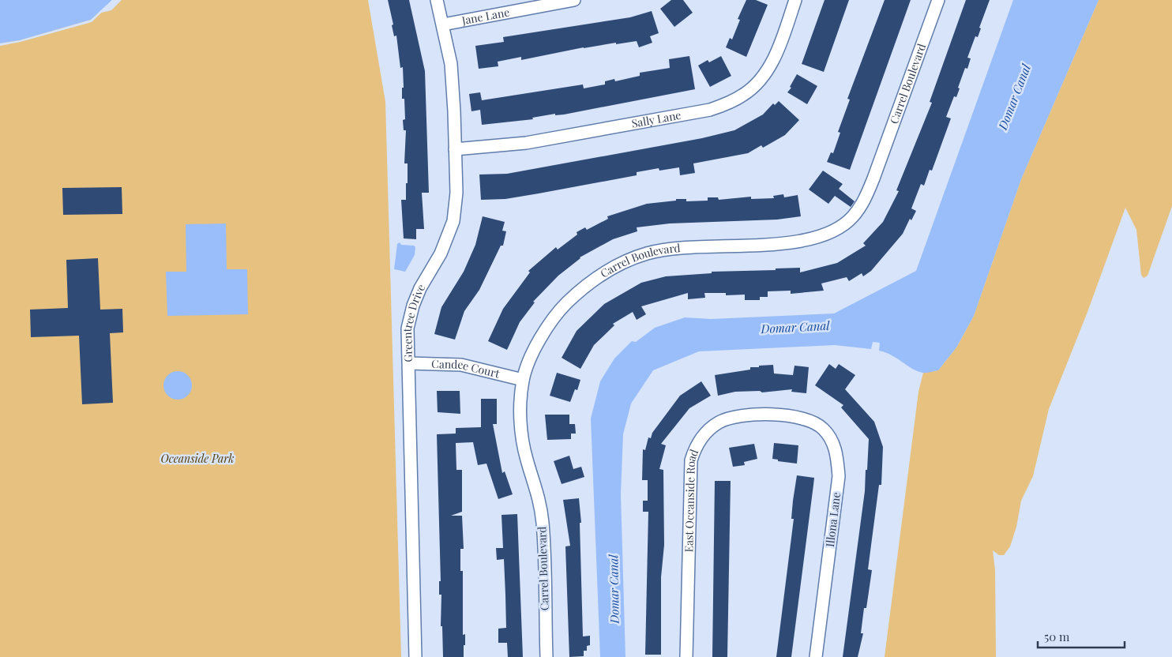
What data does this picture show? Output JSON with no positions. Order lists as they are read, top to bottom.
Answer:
{
  "streets": {
    "street": [
      "Jane Lane",
      "Carrel Boulevard",
      "Sally Lane",
      "Greentree Drive",
      "Candee Court",
      "East Oceanside Road",
      "Illona Lane"
    ]
  },
  "crossings": [
    ["Jane Lane", "Greentree Drive"],
    ["Carrel Boulevard", "Candee Court"],
    ["Sally Lane", "Greentree Drive"],
    ["Greentree Drive", "Candee Court"],
    ["East Oceanside Road", "Illona Lane"]
  ],
  "water": ["Domar Canal"],
  "parks": ["Oceanside Park"],
  "scale_bar": "50 m"
}
